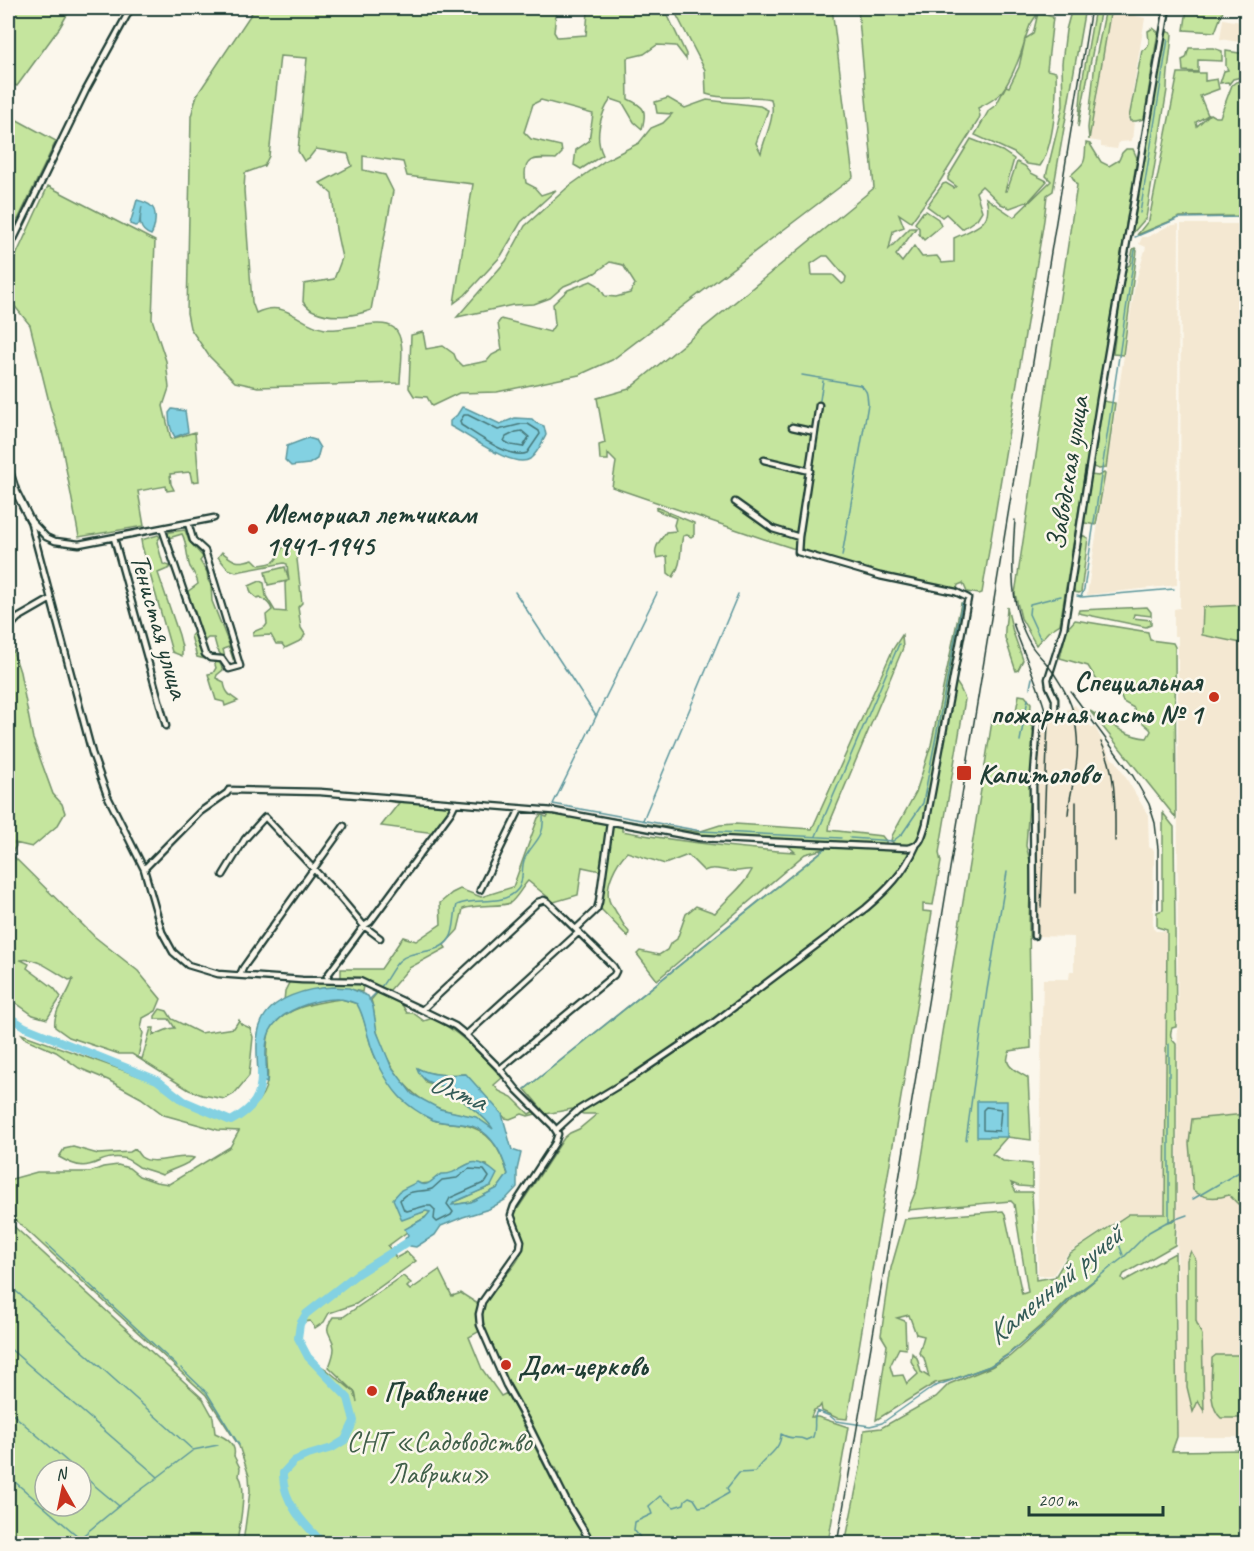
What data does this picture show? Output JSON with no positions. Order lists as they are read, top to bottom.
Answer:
{
  "streets": {
    "street": ["Заводская улица", "Тенистая улица"]
  },
  "water": ["Охта", "Каменный ручей"],
  "parks": ["СНТ «Садоводство Лаврики»"],
  "places": {
    "other": [
      "Мемориал летчикам 1941-1945",
      "Специальная пожарная часть № 1",
      "Дом-церковь",
      "Правление"
    ],
    "transit": ["Капитолово"]
  },
  "scale_bar": "200 m",
  "north": "top"
}
